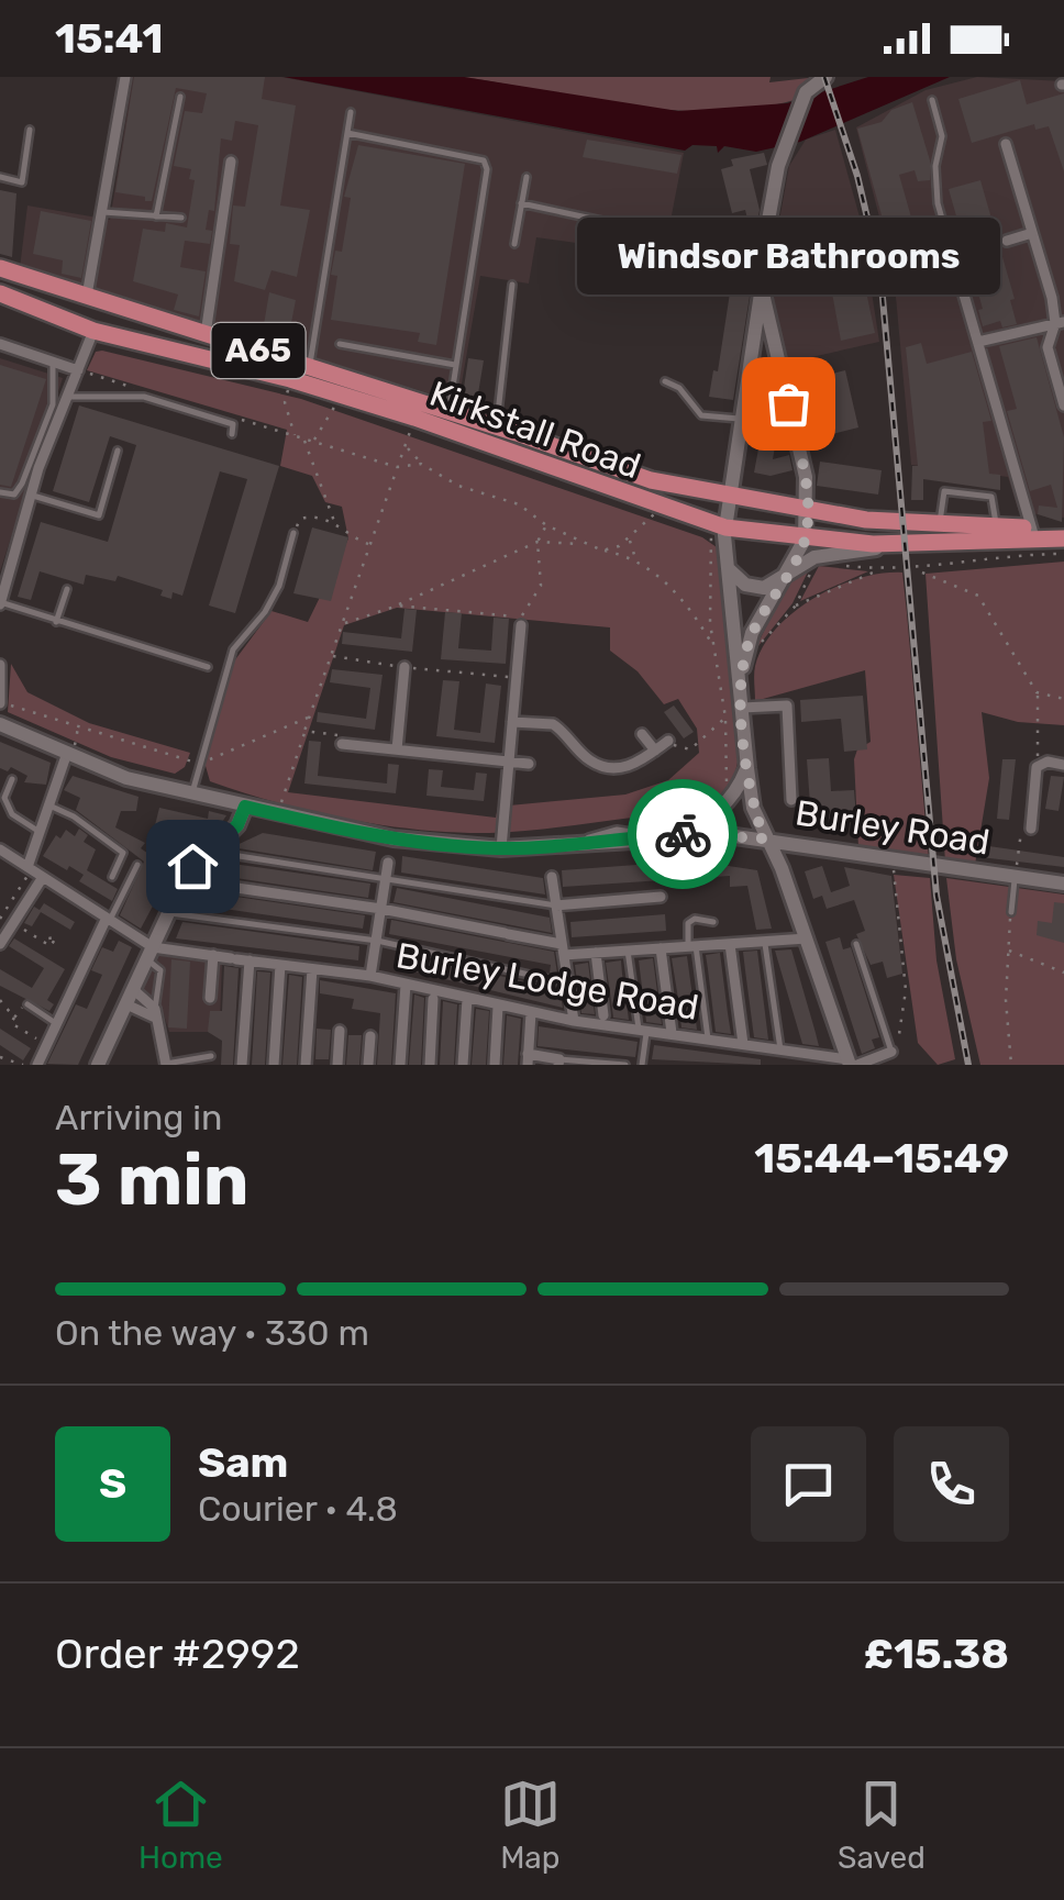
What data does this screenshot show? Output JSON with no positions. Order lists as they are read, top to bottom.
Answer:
{
  "streets": {
    "main road": ["A65", "Kirkstall Road"],
    "street": ["Burley Road", "Burley Lodge Road"]
  },
  "places": ["Windsor Bathrooms"],
  "page": {
    "status": "15:41",
    "bubble": "Windsor Bathrooms",
    "heading": ["3 min", "Arriving in", "15:44–15:49"],
    "panel": [
      "Sam",
      "Courier · 4.8",
      "Order #2992",
      "£15.38"
    ],
    "bar": "On the way · 330 m",
    "round": "S",
    "tabs": ["Home", "Map", "Saved"]
  }
}
